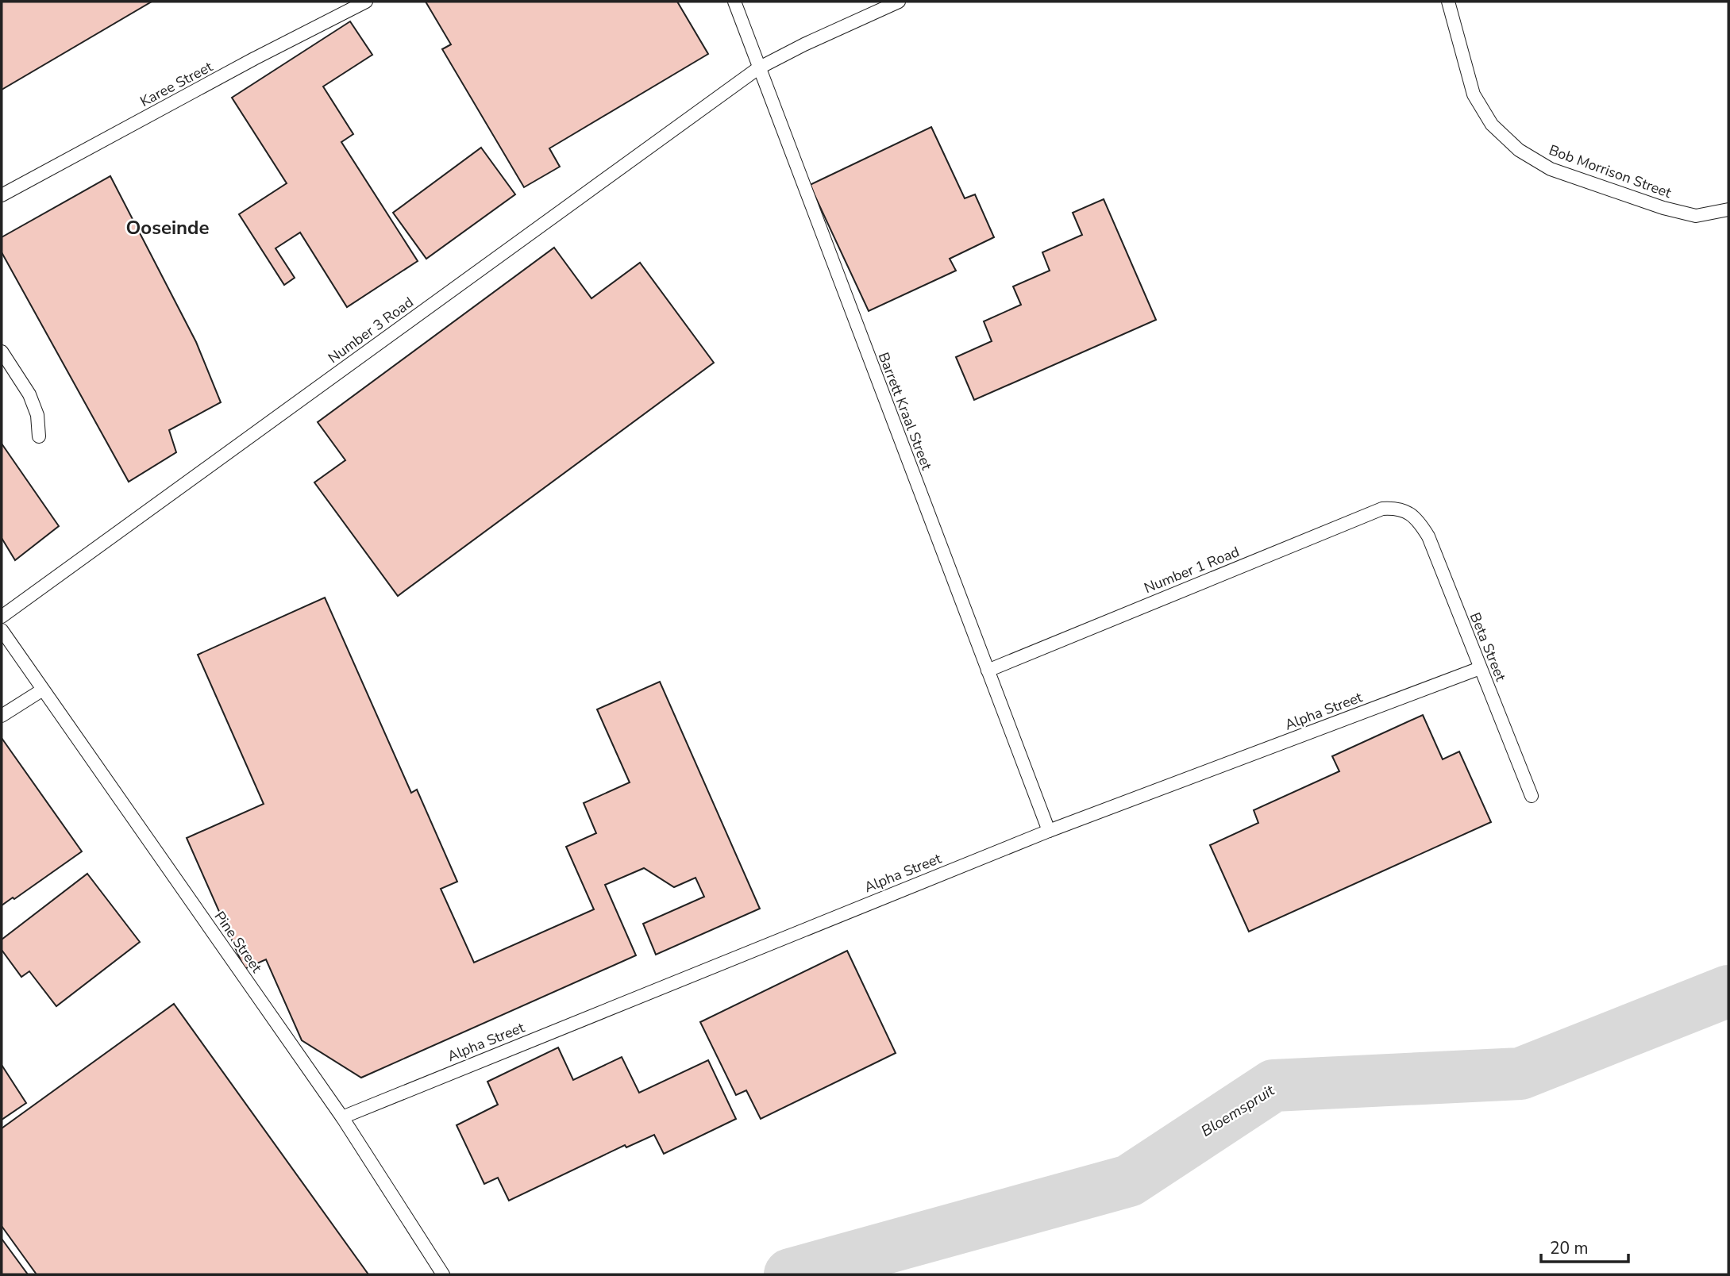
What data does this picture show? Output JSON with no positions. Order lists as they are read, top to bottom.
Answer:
{
  "streets": {
    "lane": [
      "Karee Street",
      "Bob Morrison Street",
      "Number 3 Road",
      "Barrett Kraal Street",
      "Number 1 Road",
      "Beta Street",
      "Alpha Street",
      "Pine Street"
    ]
  },
  "crossings": [
    ["Number 3 Road", "Barrett Kraal Street"],
    ["Barrett Kraal Street", "Number 1 Road"],
    ["Barrett Kraal Street", "Alpha Street"],
    ["Number 1 Road", "Beta Street"],
    ["Beta Street", "Alpha Street"],
    ["Alpha Street", "Pine Street"]
  ],
  "districts": ["Ooseinde"],
  "water": ["Bloemspruit"],
  "scale_bar": "20 m"
}
